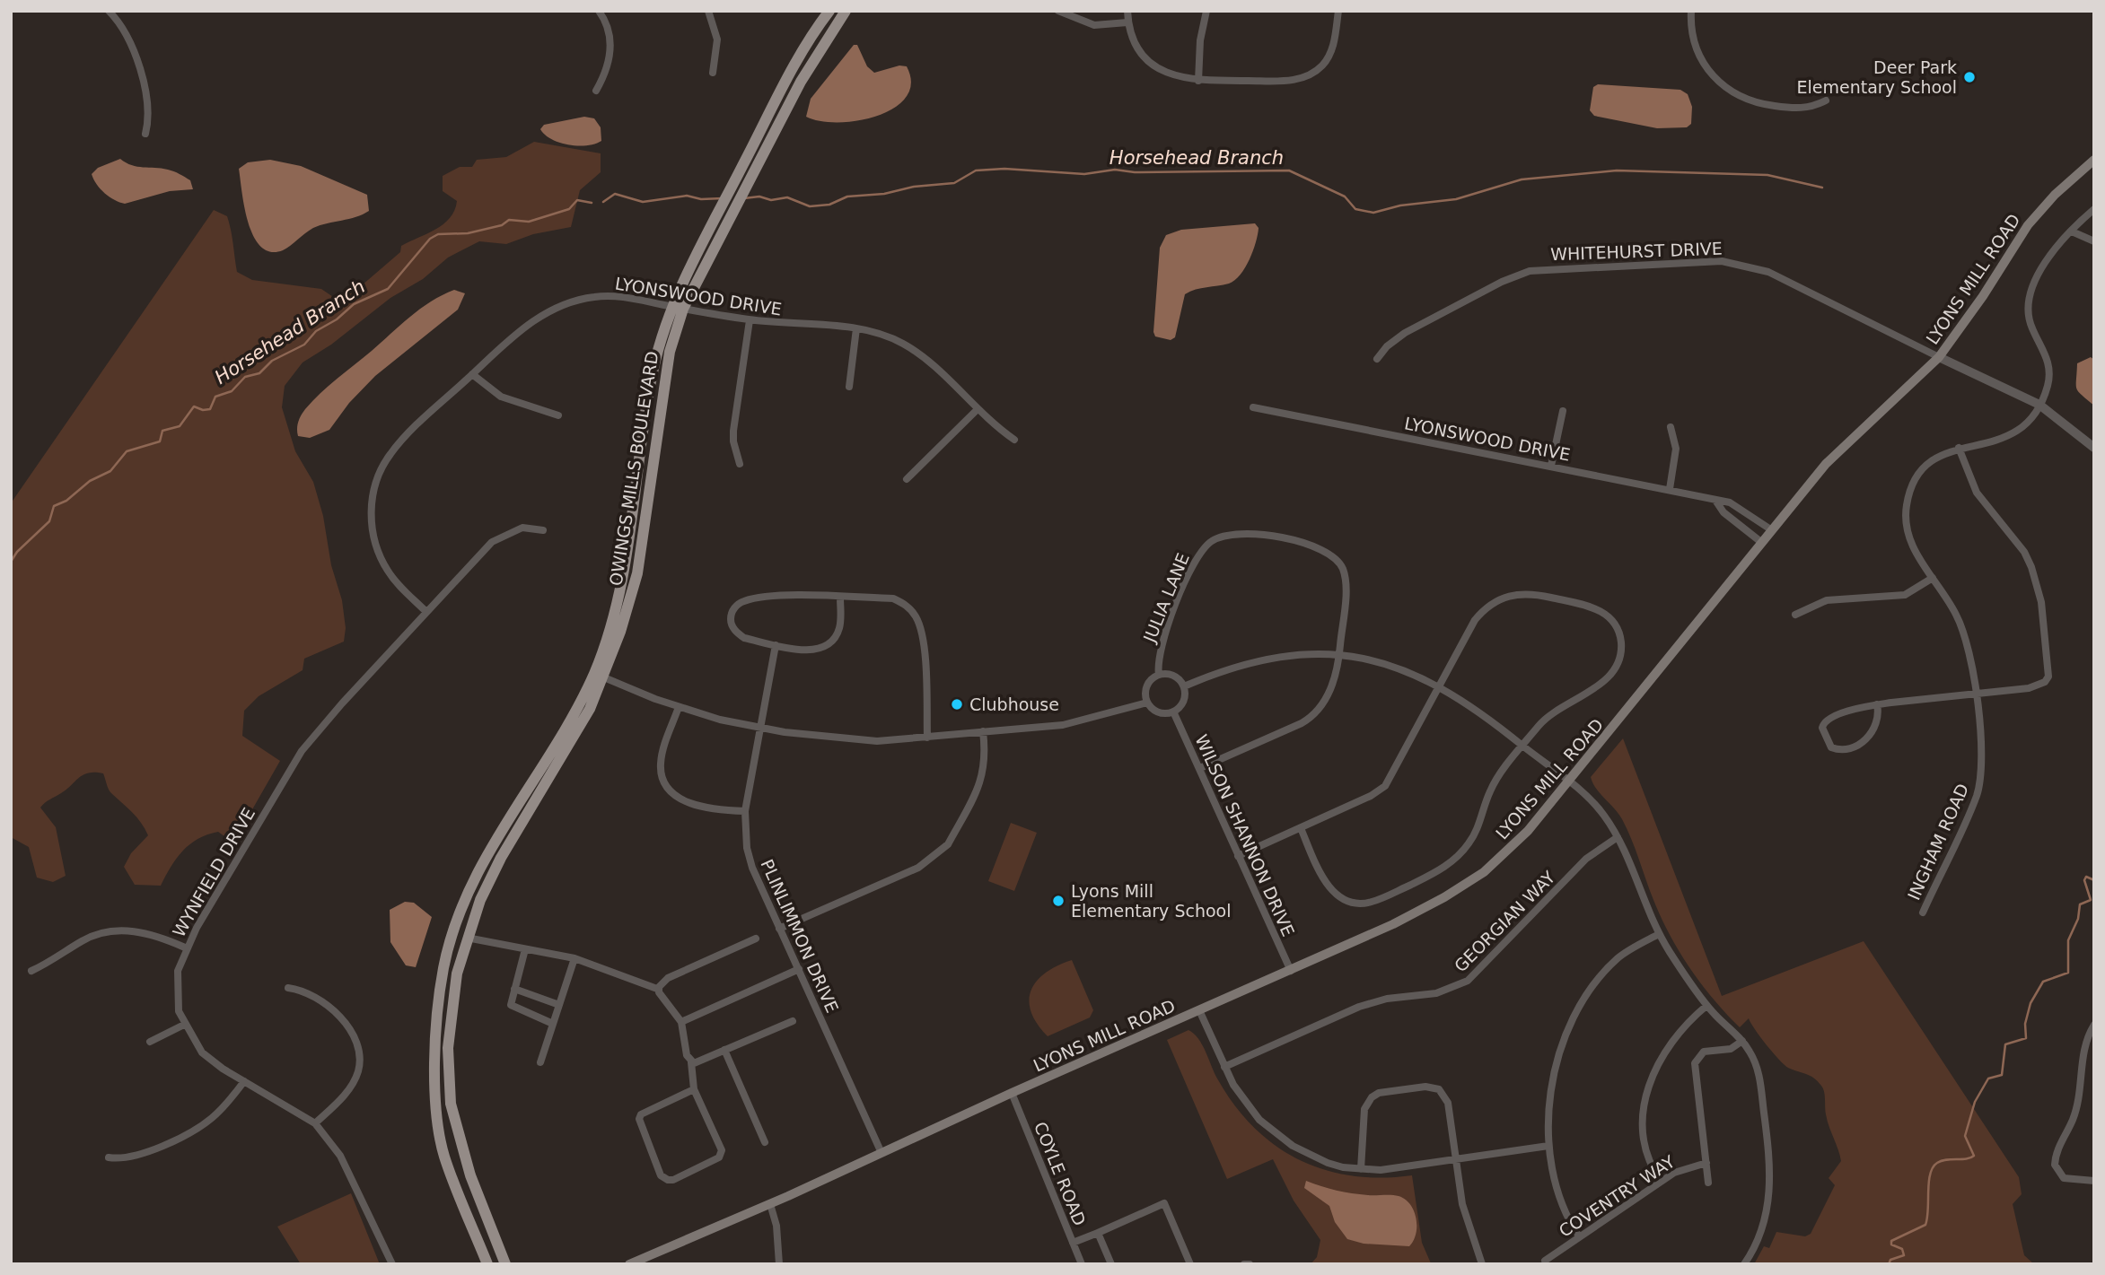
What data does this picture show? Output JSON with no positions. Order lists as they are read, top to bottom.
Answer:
{
  "streets": {
    "main road": ["LYONS MILL ROAD", "OWINGS MILLS BOULEVARD"],
    "street": [
      "WHITEHURST DRIVE",
      "LYONSWOOD DRIVE",
      "JULIA LANE",
      "WILSON SHANNON DRIVE",
      "INGHAM ROAD",
      "WYNFIELD DRIVE",
      "GEORGIAN WAY",
      "PLINLIMMON DRIVE",
      "COYLE ROAD",
      "COVENTRY WAY"
    ]
  },
  "crossings": [
    ["WHITEHURST DRIVE", "LYONS MILL ROAD"],
    ["LYONS MILL ROAD", "LYONSWOOD DRIVE"],
    ["LYONS MILL ROAD", "WILSON SHANNON DRIVE"],
    ["LYONS MILL ROAD", "PLINLIMMON DRIVE"],
    ["LYONS MILL ROAD", "COYLE ROAD"],
    ["LYONSWOOD DRIVE", "OWINGS MILLS BOULEVARD"],
    ["LYONSWOOD DRIVE", "WYNFIELD DRIVE"],
    ["JULIA LANE", "WILSON SHANNON DRIVE"]
  ],
  "water": ["Horsehead Branch"],
  "places": ["Deer Park Elementary School", "Clubhouse", "Lyons Mill Elementary School"]
}
